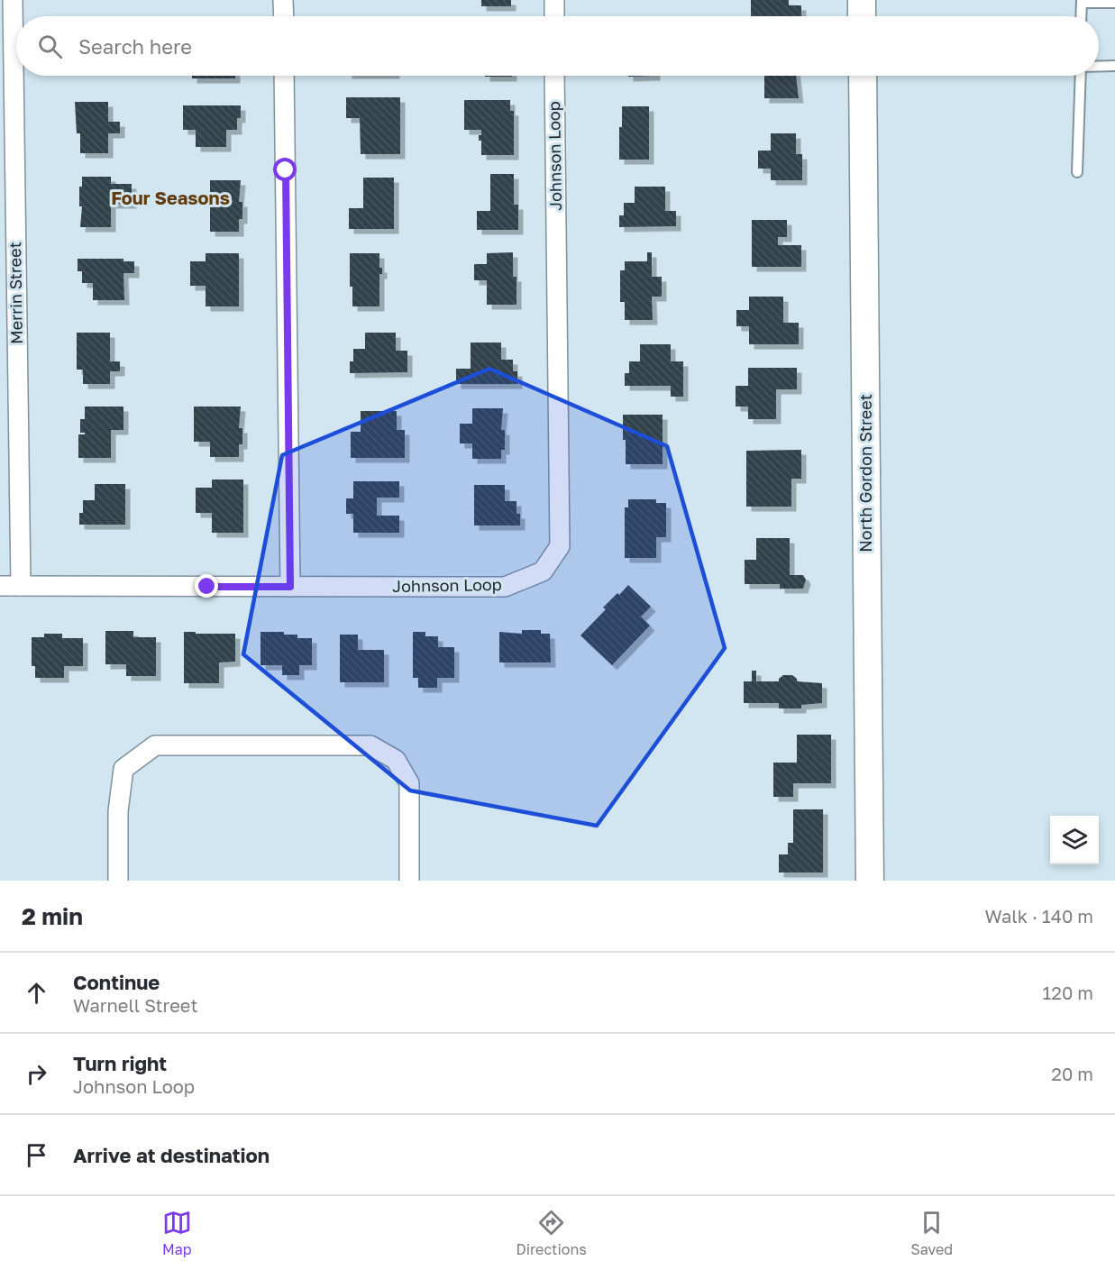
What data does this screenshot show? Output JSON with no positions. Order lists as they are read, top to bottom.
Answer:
{
  "streets": {
    "street": ["Johnson Loop", "Merrin Street", "North Gordon Street"]
  },
  "crossings": [
    ["Johnson Loop", "Merrin Street"]
  ],
  "districts": ["Four Seasons"],
  "page": {
    "search": "Search here",
    "heading": ["2 min", "Walk · 140 m"],
    "list": [
      ["Continue", "Warnell Street", "120 m"],
      ["Turn right", "Johnson Loop", "20 m"],
      "Arrive at destination"
    ],
    "nav": ["Map", "Directions", "Saved"]
  }
}
